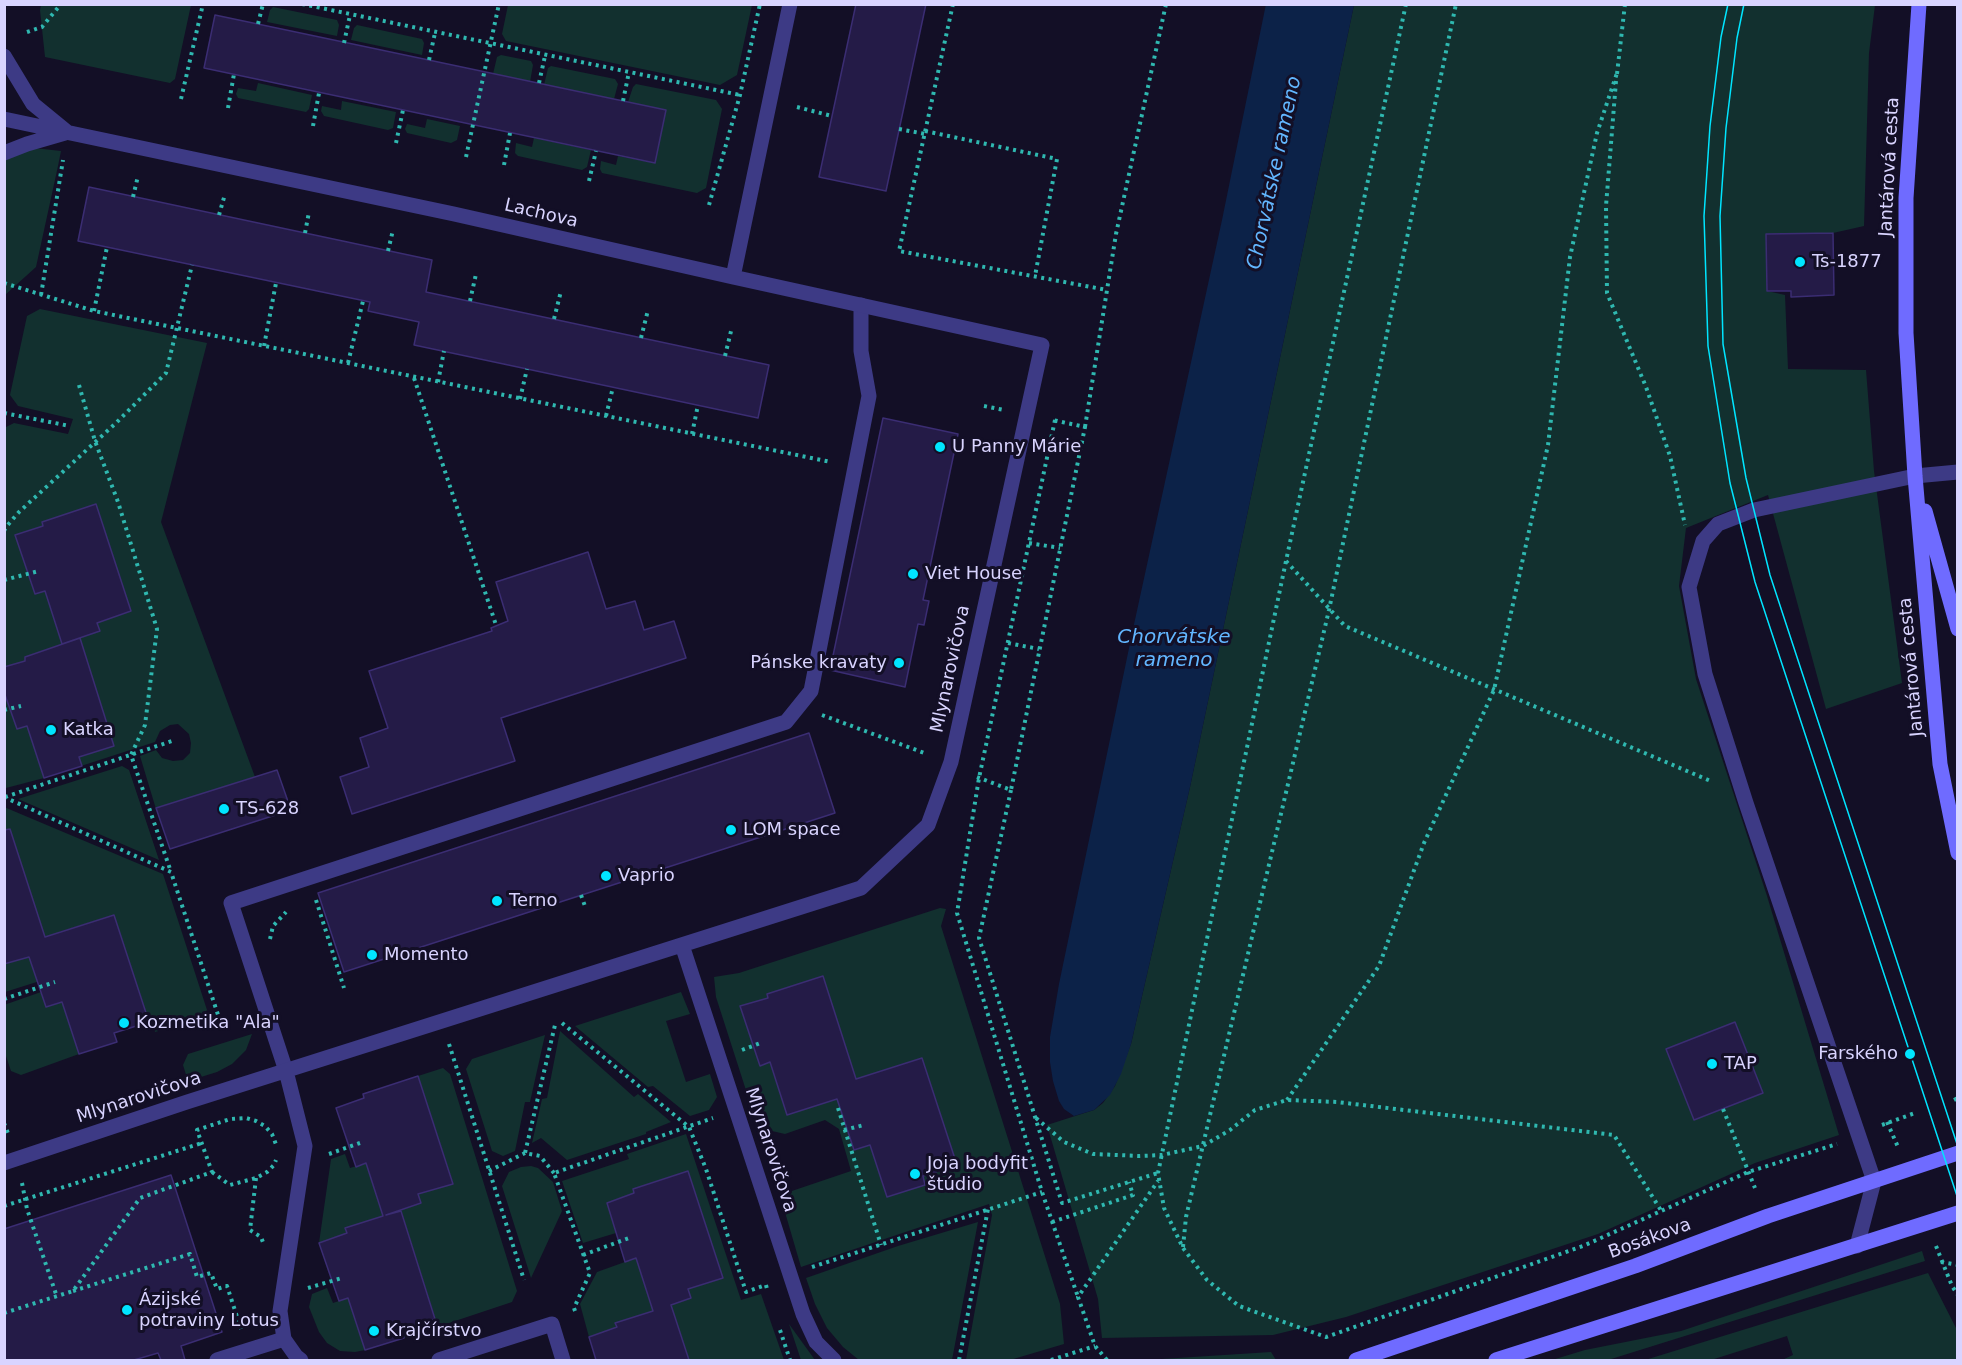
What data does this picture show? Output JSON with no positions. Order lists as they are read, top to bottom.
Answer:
{
  "streets": {
    "street": [
      "Jantárová cesta",
      "Lachova",
      "Mlynarovičova",
      "Bosákova"
    ]
  },
  "crossings": [
    ["Lachova", "Mlynarovičova"]
  ],
  "water": ["Chorvátske rameno"],
  "places": [
    "Ts-1877",
    "U Panny Márie",
    "Viet House",
    "Pánske kravaty",
    "Katka",
    "TS-628",
    "LOM space",
    "Vaprio",
    "Terno",
    "Momento",
    "Kozmetika \"Ala\"",
    "Farského",
    "TAP",
    "Joja bodyfit štúdio",
    "Ázijské potraviny Lotus",
    "Krajčírstvo"
  ]
}
